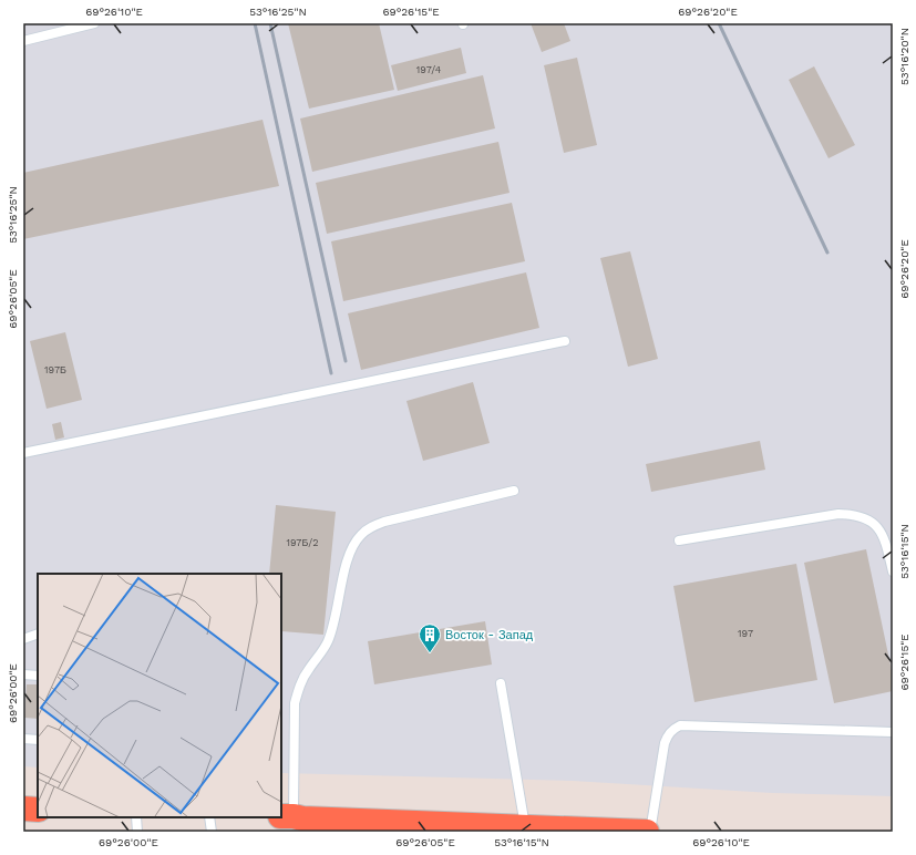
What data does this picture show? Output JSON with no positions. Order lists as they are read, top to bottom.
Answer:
{
  "places": {
    "building": ["Восток - Запад"]
  },
  "house_numbers": [
    "197/4",
    "197Б",
    "197Б/2",
    "197"
  ],
  "coordinates": [
    "69°26'10\"E",
    "53°16'25\"N",
    "69°26'15\"E",
    "69°26'20\"E",
    "53°16'20\"N",
    "69°26'05\"E",
    "53°16'15\"N",
    "69°26'00\"E"
  ]
}
